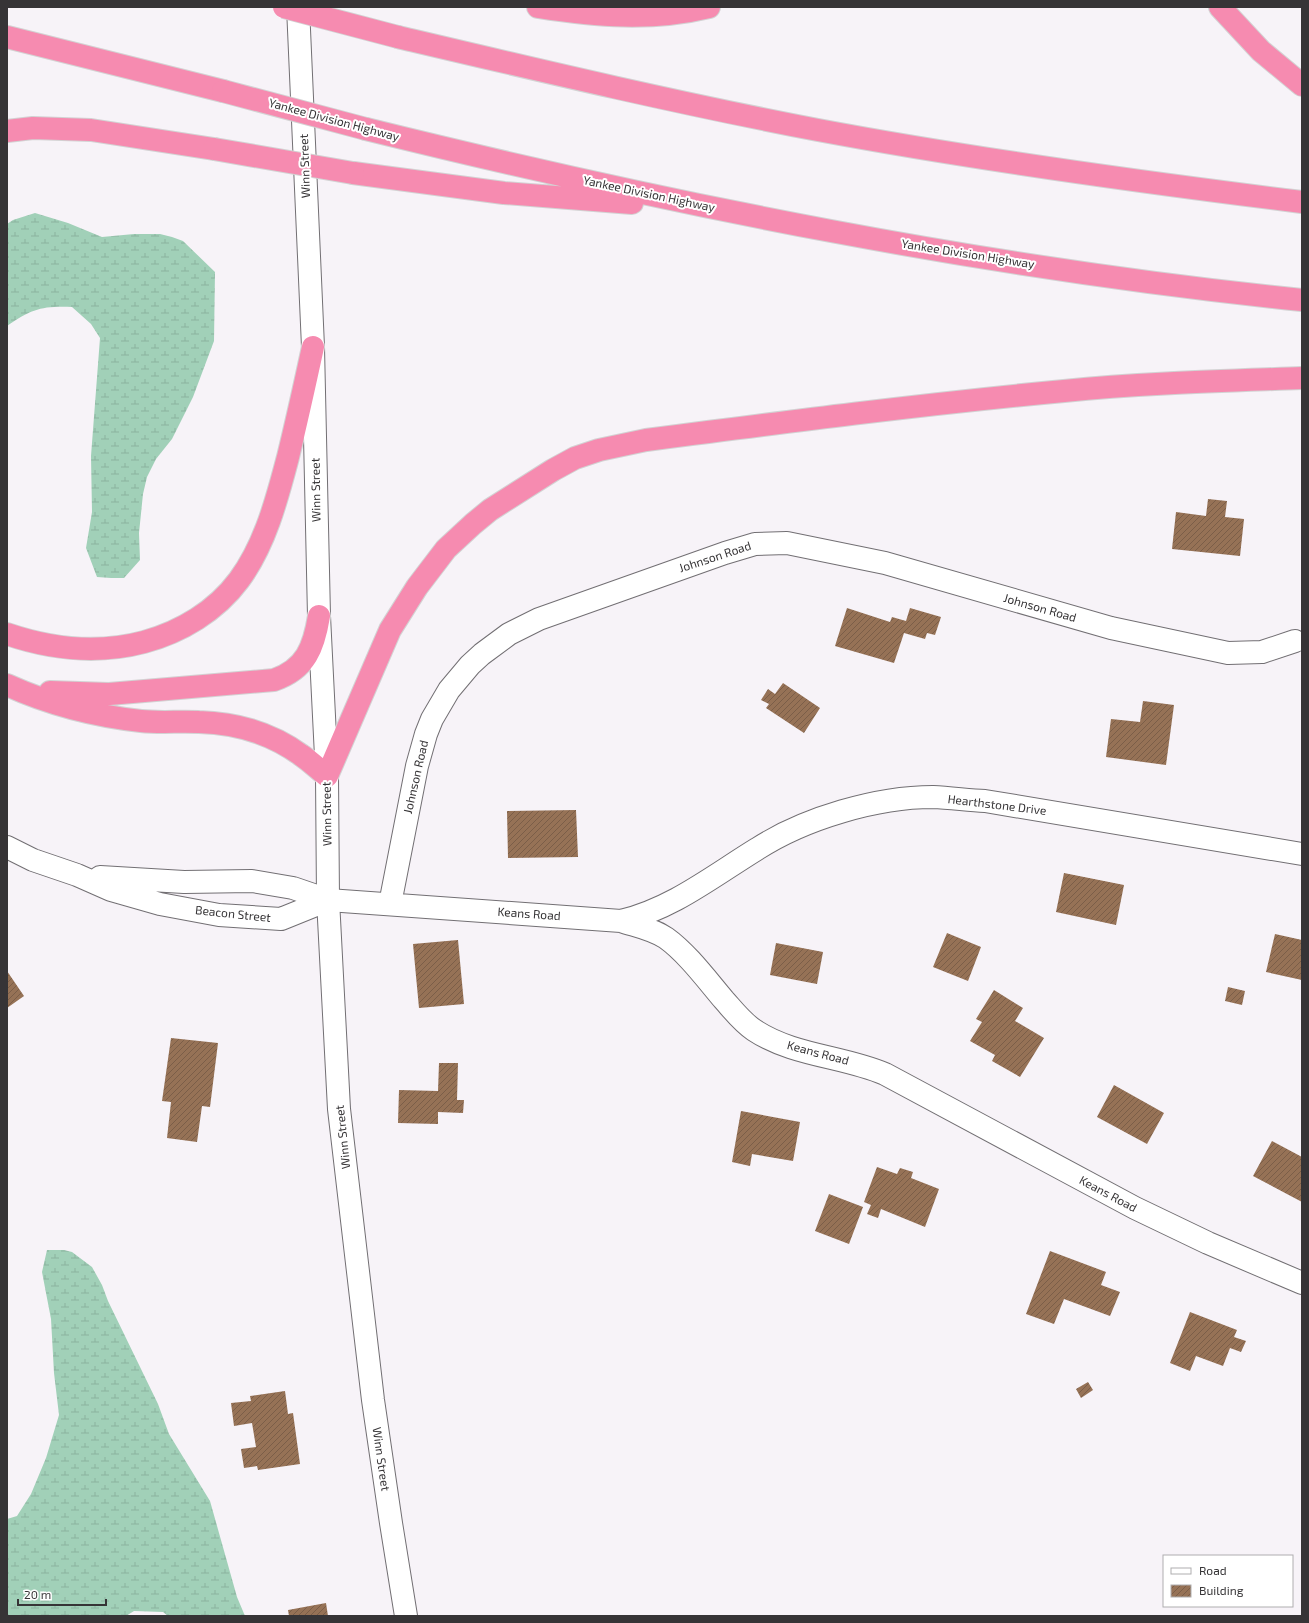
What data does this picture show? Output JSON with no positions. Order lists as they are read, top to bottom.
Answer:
{
  "streets": {
    "highway": ["Yankee Division Highway"],
    "street": [
      "Winn Street",
      "Johnson Road",
      "Hearthstone Drive",
      "Beacon Street",
      "Keans Road"
    ]
  },
  "crossings": [
    ["Winn Street", "Beacon Street"],
    ["Winn Street", "Keans Road"],
    ["Johnson Road", "Keans Road"],
    ["Hearthstone Drive", "Keans Road"],
    ["Beacon Street", "Keans Road"]
  ],
  "legend": ["Road", "Building"],
  "scale_bar": "20 m"
}
